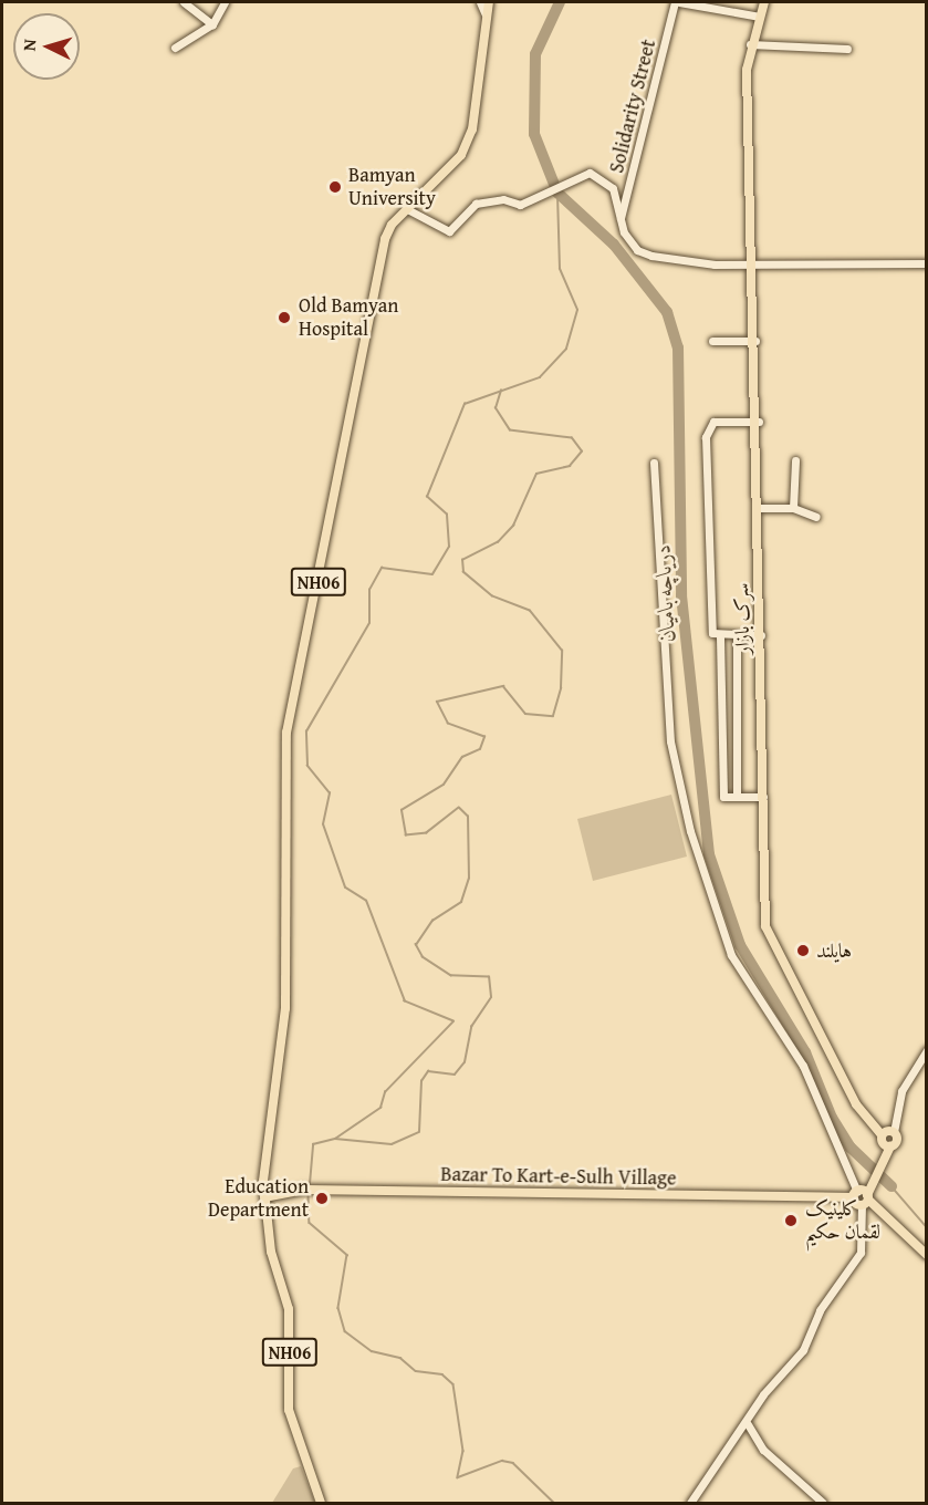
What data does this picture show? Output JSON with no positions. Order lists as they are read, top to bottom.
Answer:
{
  "streets": {
    "main road": ["NH06", "سرک بازار", "Bazar To Kart-e-Sulh Village"],
    "street": ["Solidarity Street"]
  },
  "crossings": [
    ["NH06", "Bazar To Kart-e-Sulh Village"]
  ],
  "water": ["دریاچه بامیان"],
  "places": [
    "Bamyan University",
    "Old Bamyan Hospital",
    "هایلند",
    "Education Department",
    "کلینیک لقمان حکیم"
  ],
  "north": "left"
}
